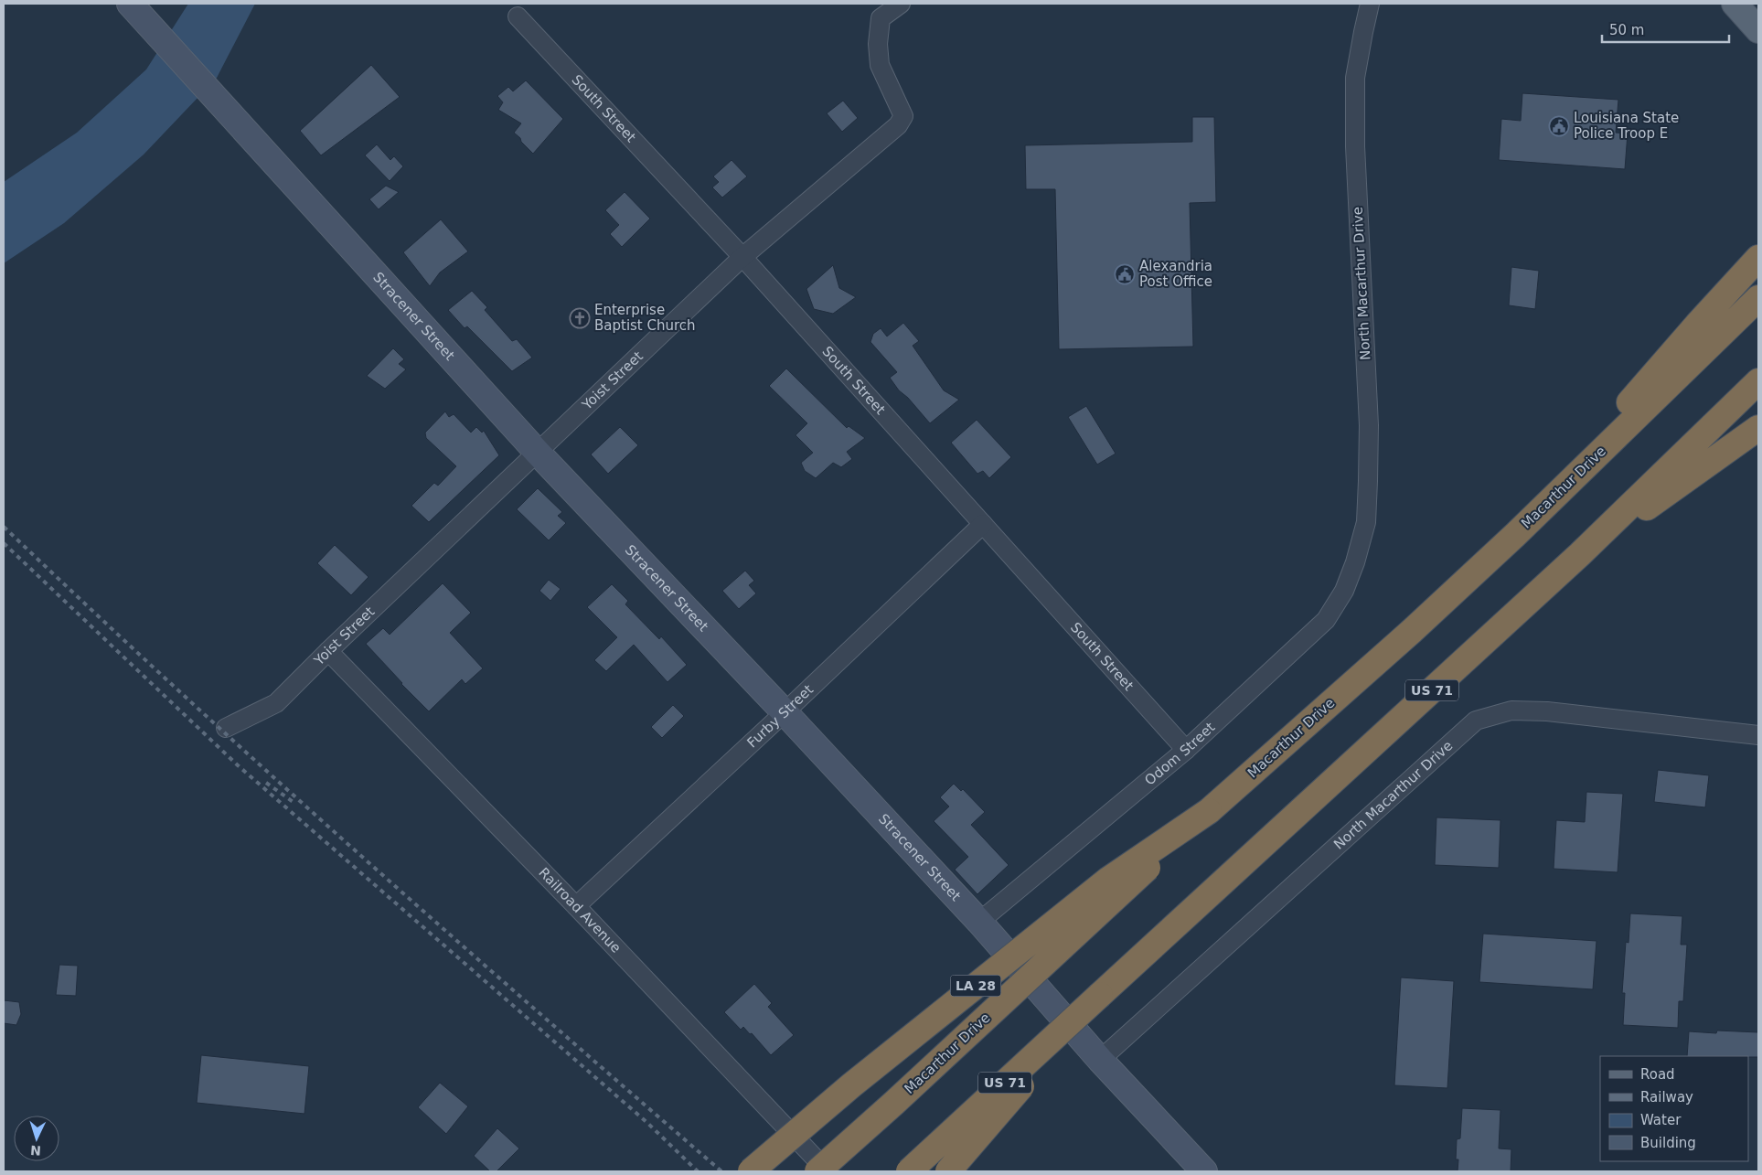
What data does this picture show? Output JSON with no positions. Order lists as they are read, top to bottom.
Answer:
{
  "streets": {
    "highway": ["Macarthur Drive", "US 71", "LA 28"],
    "street": [
      "South Street",
      "North Macarthur Drive",
      "Stracener Street",
      "Yoist Street",
      "Furby Street",
      "Odom Street",
      "Railroad Avenue"
    ]
  },
  "crossings": [
    ["South Street", "Yoist Street"],
    ["South Street", "Furby Street"],
    ["South Street", "Odom Street"],
    ["North Macarthur Drive", "Stracener Street"],
    ["North Macarthur Drive", "Odom Street"],
    ["Stracener Street", "Yoist Street"],
    ["Stracener Street", "Furby Street"],
    ["Stracener Street", "Odom Street"],
    ["Yoist Street", "Railroad Avenue"],
    ["Macarthur Drive", "LA 28"],
    ["Furby Street", "Railroad Avenue"]
  ],
  "places": {
    "public building": ["Louisiana State Police Troop E", "Alexandria Post Office"],
    "church": ["Enterprise Baptist Church"]
  },
  "legend": [
    "Road",
    "Railway",
    "Water",
    "Building"
  ],
  "scale_bar": "50 m",
  "north": "bottom"
}
